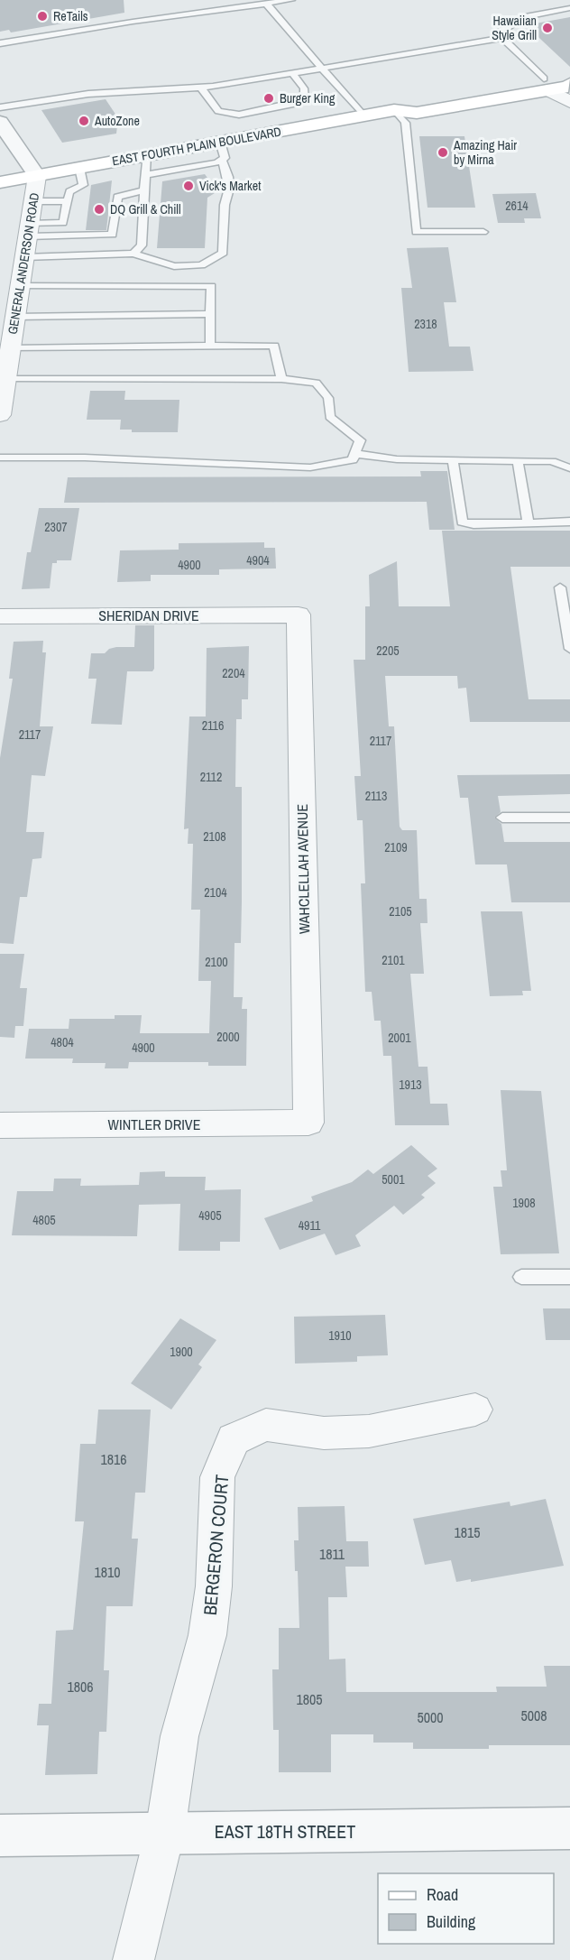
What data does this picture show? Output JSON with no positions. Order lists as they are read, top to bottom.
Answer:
{
  "streets": {
    "main road": ["EAST FOURTH PLAIN BOULEVARD"],
    "street": [
      "GENERAL ANDERSON ROAD",
      "SHERIDAN DRIVE",
      "WAHCLELLAH AVENUE",
      "WINTLER DRIVE",
      "BERGERON COURT",
      "EAST 18TH STREET"
    ]
  },
  "crossings": [
    ["EAST FOURTH PLAIN BOULEVARD", "GENERAL ANDERSON ROAD"],
    ["SHERIDAN DRIVE", "WAHCLELLAH AVENUE"],
    ["WAHCLELLAH AVENUE", "WINTLER DRIVE"],
    ["BERGERON COURT", "EAST 18TH STREET"]
  ],
  "places": [
    "ReTails",
    "Hawaiian Style Grill",
    "Burger King",
    "AutoZone",
    "Amazing Hair by Mirna",
    "Vick's Market",
    "DQ Grill & Chill"
  ],
  "house_numbers": [
    "2614",
    "2318",
    "2307",
    "4904",
    "4900",
    "2205",
    "2204",
    "2116",
    "2117",
    "2117",
    "2112",
    "2113",
    "2108",
    "2109",
    "2104",
    "2105",
    "2101",
    "2100",
    "2000",
    "2001",
    "4804",
    "4900",
    "1913",
    "5001",
    "1908",
    "4905",
    "4805",
    "4911",
    "1910",
    "1900",
    "1816",
    "1815",
    "1811",
    "1810",
    "1806",
    "1805",
    "5008",
    "5000"
  ],
  "legend": ["Road", "Building"]
}
